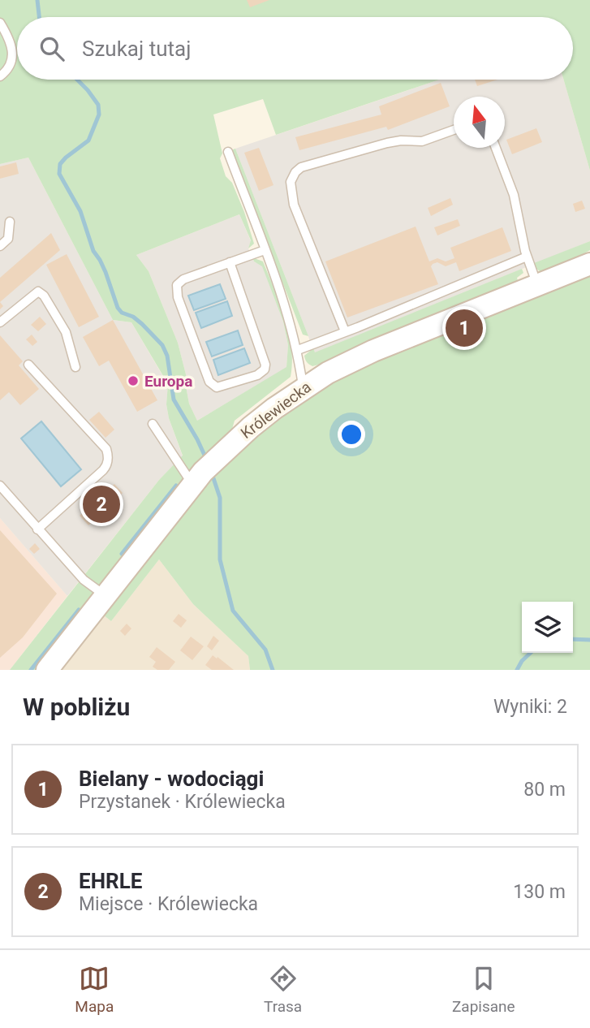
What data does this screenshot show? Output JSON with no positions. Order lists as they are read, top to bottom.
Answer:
{
  "streets": {
    "main road": ["Królewiecka"]
  },
  "places": ["Europa"],
  "north": "top",
  "page": {
    "search": "Szukaj tutaj",
    "pins": ["1", "2"],
    "heading": ["W pobliżu", "Wyniki: 2"],
    "list": [
      {
        "mark": "1",
        "name": "Bielany - wodociągi",
        "note": "Przystanek · Królewiecka",
        "value": "80 m"
      },
      {
        "mark": "2",
        "name": "EHRLE",
        "note": "Miejsce · Królewiecka",
        "value": "130 m"
      }
    ],
    "nav": ["Mapa", "Trasa", "Zapisane"]
  }
}
